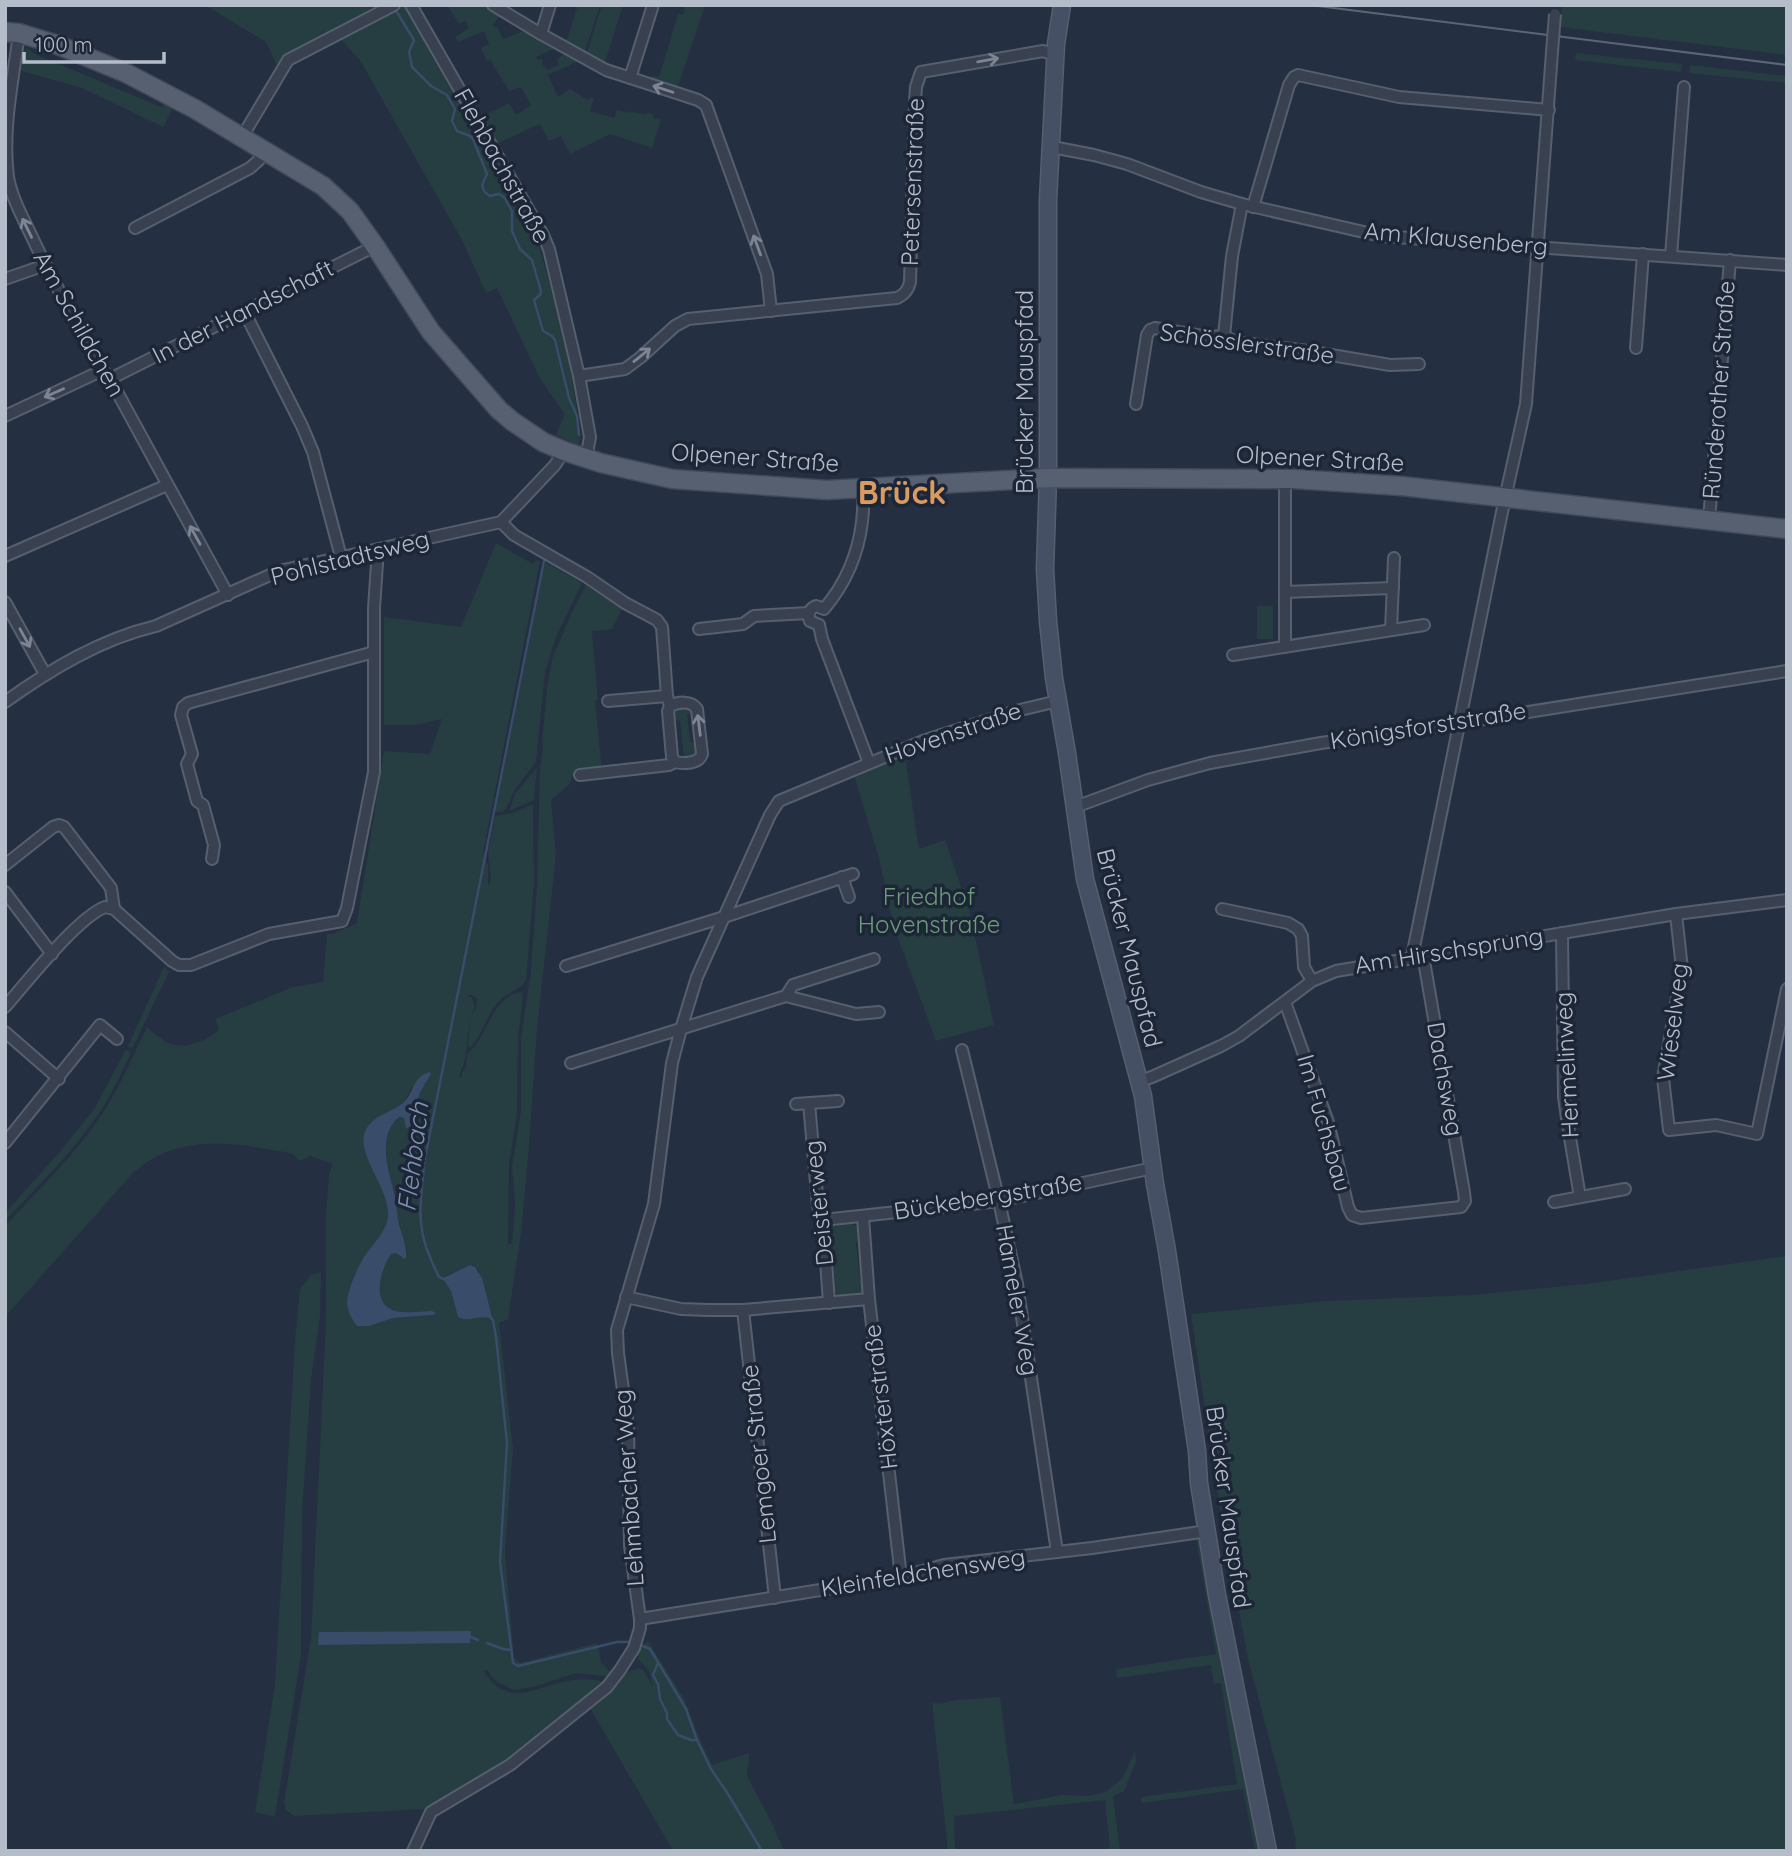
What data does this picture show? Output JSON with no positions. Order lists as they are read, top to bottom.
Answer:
{
  "streets": {
    "main road": ["Brücker Mauspfad", "Olpener Straße"],
    "street": [
      "Flehbachstraße",
      "Petersenstraße",
      "Am Klausenberg",
      "In der Handschaft",
      "Am Schildchen",
      "Schösslerstraße",
      "Ründerother Straße",
      "Pohlstadtsweg",
      "Königsforststraße",
      "Hovenstraße",
      "Am Hirschsprung",
      "Wieselweg",
      "Hermelinweg",
      "Dachsweg",
      "Im Fuchsbau",
      "Bückebergstraße",
      "Deisterweg",
      "Hameler Weg",
      "Höxterstraße",
      "Lemgoer Straße",
      "Lehmbacher Weg",
      "Kleinfeldchensweg"
    ]
  },
  "crossings": [
    ["Flehbachstraße", "Petersenstraße"],
    ["Flehbachstraße", "Olpener Straße"],
    ["Petersenstraße", "Brücker Mauspfad"],
    ["Am Klausenberg", "Ründerother Straße"],
    ["Am Klausenberg", "Brücker Mauspfad"],
    ["In der Handschaft", "Am Schildchen"],
    ["In der Handschaft", "Olpener Straße"],
    ["Am Schildchen", "Olpener Straße"],
    ["Am Schildchen", "Pohlstadtsweg"],
    ["Ründerother Straße", "Olpener Straße"],
    ["Brücker Mauspfad", "Olpener Straße"],
    ["Brücker Mauspfad", "Königsforststraße"],
    ["Brücker Mauspfad", "Hovenstraße"],
    ["Brücker Mauspfad", "Am Hirschsprung"],
    ["Brücker Mauspfad", "Bückebergstraße"],
    ["Brücker Mauspfad", "Kleinfeldchensweg"],
    ["Hovenstraße", "Lehmbacher Weg"],
    ["Am Hirschsprung", "Wieselweg"],
    ["Am Hirschsprung", "Hermelinweg"],
    ["Am Hirschsprung", "Dachsweg"],
    ["Am Hirschsprung", "Im Fuchsbau"],
    ["Dachsweg", "Im Fuchsbau"],
    ["Bückebergstraße", "Deisterweg"],
    ["Bückebergstraße", "Hameler Weg"],
    ["Bückebergstraße", "Höxterstraße"],
    ["Hameler Weg", "Kleinfeldchensweg"],
    ["Höxterstraße", "Kleinfeldchensweg"],
    ["Lemgoer Straße", "Kleinfeldchensweg"],
    ["Lehmbacher Weg", "Kleinfeldchensweg"]
  ],
  "one_way": ["Petersenstraße", "Am Schildchen"],
  "districts": ["Brück"],
  "water": ["Flehbach"],
  "parks": ["Friedhof Hovenstraße"],
  "scale_bar": "100 m"
}
